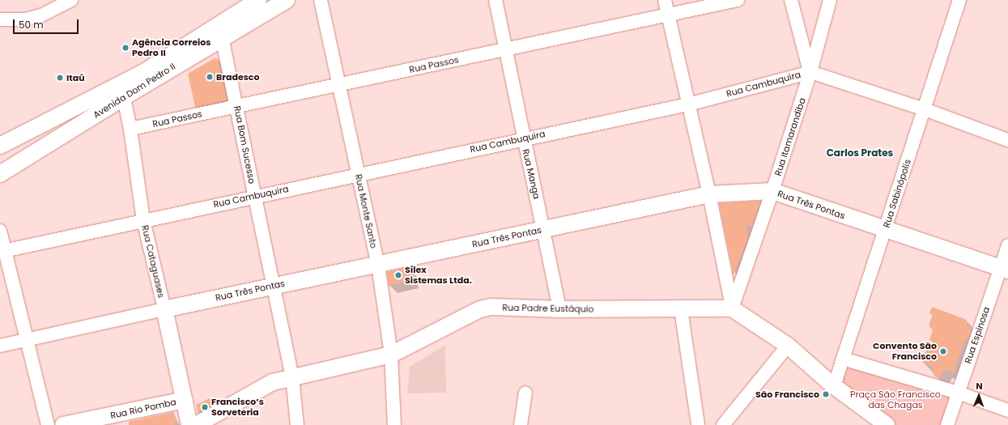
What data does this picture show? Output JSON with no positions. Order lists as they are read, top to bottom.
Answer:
{
  "streets": {
    "main road": [
      "Avenida Dom Pedro II",
      "Rua Três Pontas",
      "Rua Cataguases",
      "Rua Padre Eustáquio",
      "Rua Rio Pomba"
    ],
    "street": [
      "Rua Passos",
      "Rua Cambuquira",
      "Rua Itamarandiba",
      "Rua Bom Sucesso",
      "Rua Manga",
      "Rua Sabinópolis",
      "Rua Monte Santo",
      "Rua Espinosa"
    ]
  },
  "crossings": [
    ["Rua Passos", "Rua Bom Sucesso"],
    ["Rua Passos", "Rua Manga"],
    ["Rua Passos", "Rua Monte Santo"],
    ["Rua Passos", "Rua Cataguases"],
    ["Rua Cambuquira", "Rua Itamarandiba"],
    ["Rua Cambuquira", "Rua Bom Sucesso"],
    ["Rua Cambuquira", "Rua Manga"],
    ["Rua Cambuquira", "Rua Sabinópolis"],
    ["Rua Cambuquira", "Rua Monte Santo"],
    ["Rua Cambuquira", "Rua Cataguases"],
    ["Avenida Dom Pedro II", "Rua Bom Sucesso"],
    ["Avenida Dom Pedro II", "Rua Cataguases"],
    ["Rua Itamarandiba", "Rua Três Pontas"],
    ["Rua Itamarandiba", "Rua Padre Eustáquio"],
    ["Rua Bom Sucesso", "Rua Três Pontas"],
    ["Rua Bom Sucesso", "Rua Padre Eustáquio"],
    ["Rua Manga", "Rua Três Pontas"],
    ["Rua Manga", "Rua Padre Eustáquio"],
    ["Rua Sabinópolis", "Rua Três Pontas"],
    ["Rua Três Pontas", "Rua Monte Santo"],
    ["Rua Três Pontas", "Rua Cataguases"],
    ["Rua Três Pontas", "Rua Espinosa"],
    ["Rua Monte Santo", "Rua Padre Eustáquio"],
    ["Rua Cataguases", "Rua Rio Pomba"]
  ],
  "districts": ["Carlos Prates"],
  "parks": ["Praça São Francisco das Chagas"],
  "places": [
    "Agência Correios Pedro II",
    "Bradesco",
    "Itaú",
    "Sílex Sistemas Ltda.",
    "Convento São Francisco",
    "São Francisco",
    "Francisco’s Sorveteria"
  ],
  "scale_bar": "50 m",
  "north": "top"
}
